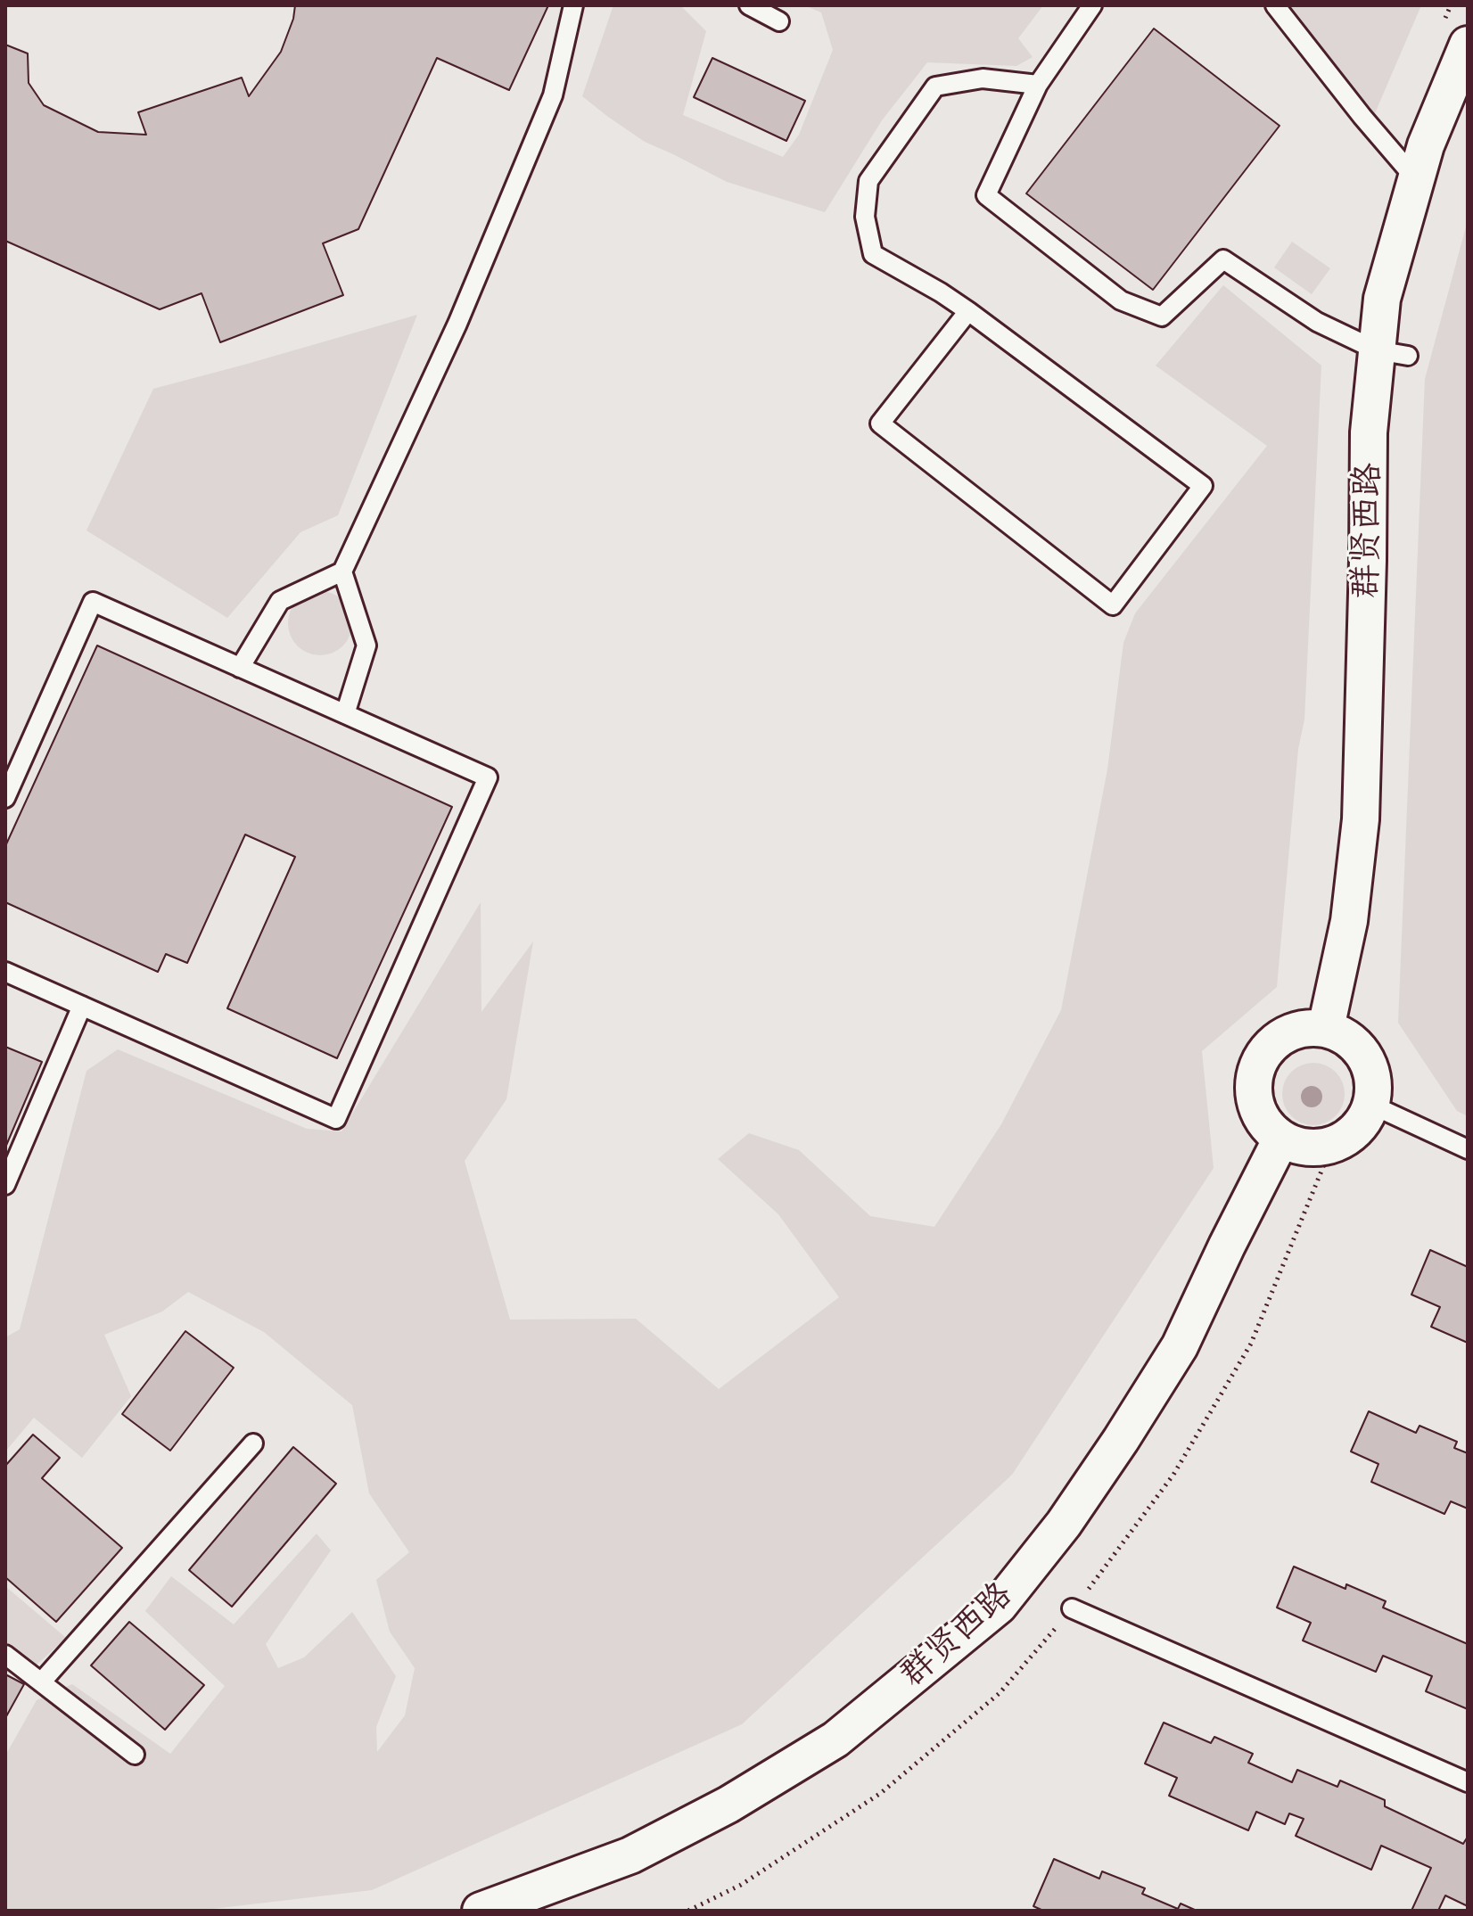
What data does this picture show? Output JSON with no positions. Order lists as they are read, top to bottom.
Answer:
{
  "streets": {
    "street": ["群贤西路"]
  }
}
